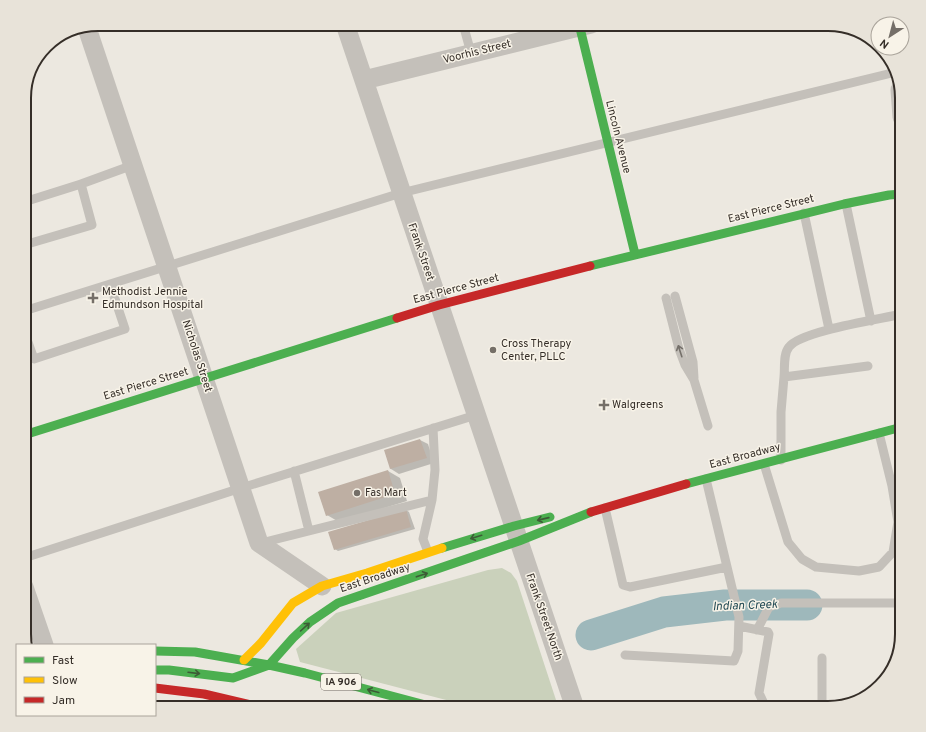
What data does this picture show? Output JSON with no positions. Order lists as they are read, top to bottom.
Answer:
{
  "streets": {
    "main road": [
      "Lincoln Avenue",
      "East Pierce Street",
      "East Broadway",
      "IA 906"
    ],
    "street": [
      "Voorhis Street",
      "Frank Street",
      "Nicholas Street",
      "Frank Street North"
    ]
  },
  "crossings": [
    ["Voorhis Street", "Frank Street"],
    ["Lincoln Avenue", "East Pierce Street"],
    ["East Pierce Street", "Frank Street"],
    ["East Pierce Street", "Nicholas Street"],
    ["Frank Street", "East Broadway"],
    ["Frank Street", "Frank Street North"],
    ["East Broadway", "Frank Street North"],
    ["East Broadway", "IA 906"]
  ],
  "water": ["Indian Creek"],
  "places": {
    "health": ["Methodist Jennie Edmundson Hospital", "Walgreens"],
    "other": ["Cross Therapy Center, PLLC", "Fas Mart"]
  },
  "legend": ["Fast", "Slow", "Jam"],
  "north": "bottom left"
}
